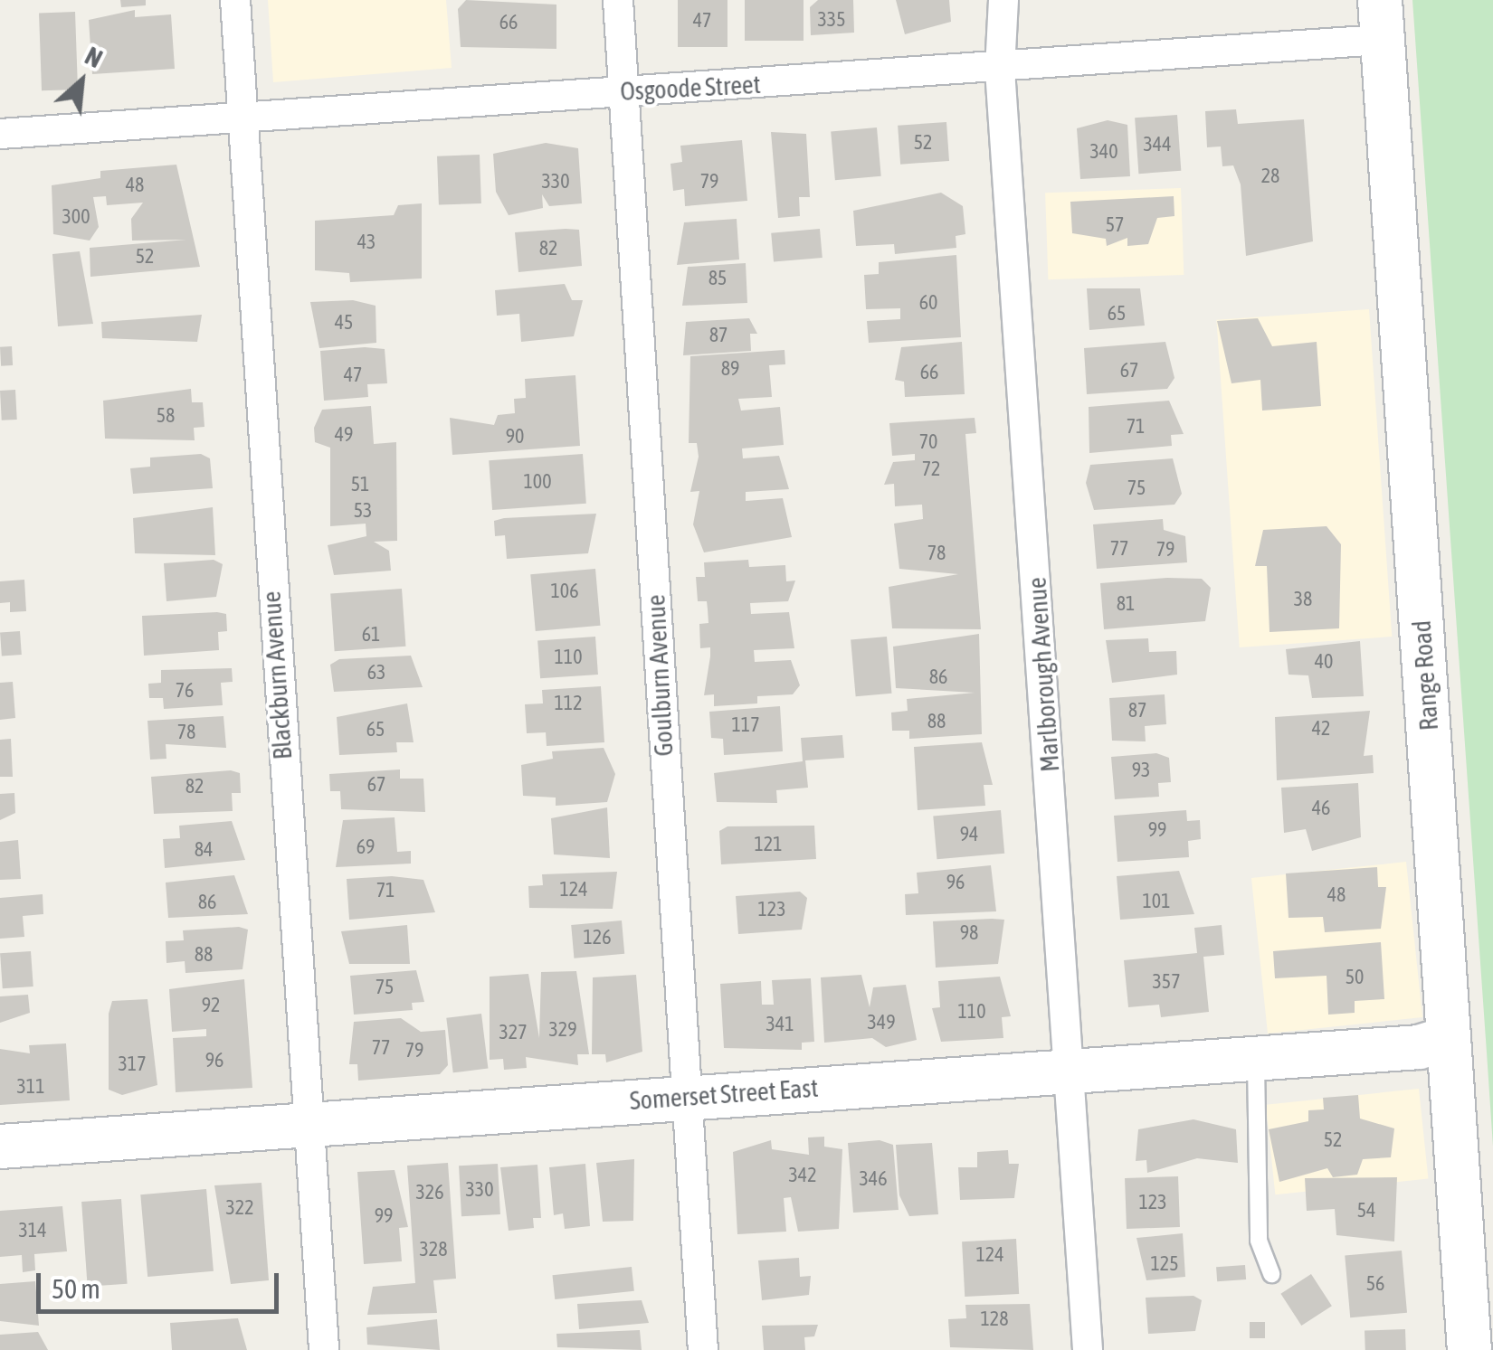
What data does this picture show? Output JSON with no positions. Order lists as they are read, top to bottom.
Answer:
{
  "streets": {
    "street": [
      "Osgoode Street",
      "Marlborough Avenue",
      "Blackburn Avenue",
      "Goulburn Avenue",
      "Range Road",
      "Somerset Street East"
    ]
  },
  "crossings": [
    ["Osgoode Street", "Marlborough Avenue"],
    ["Osgoode Street", "Blackburn Avenue"],
    ["Osgoode Street", "Goulburn Avenue"],
    ["Osgoode Street", "Range Road"],
    ["Marlborough Avenue", "Somerset Street East"],
    ["Blackburn Avenue", "Somerset Street East"],
    ["Goulburn Avenue", "Somerset Street East"],
    ["Range Road", "Somerset Street East"]
  ],
  "house_numbers": [
    "335",
    "47",
    "66",
    "52",
    "344",
    "340",
    "28",
    "330",
    "79",
    "48",
    "300",
    "57",
    "43",
    "82",
    "52",
    "85",
    "60",
    "65",
    "45",
    "87",
    "89",
    "67",
    "66",
    "47",
    "58",
    "71",
    "49",
    "90",
    "70",
    "72",
    "100",
    "51",
    "75",
    "53",
    "77",
    "79",
    "78",
    "106",
    "38",
    "81",
    "61",
    "110",
    "40",
    "63",
    "86",
    "76",
    "112",
    "87",
    "88",
    "117",
    "42",
    "65",
    "78",
    "93",
    "67",
    "82",
    "46",
    "99",
    "94",
    "121",
    "69",
    "84",
    "96",
    "124",
    "71",
    "48",
    "101",
    "86",
    "123",
    "98",
    "126",
    "88",
    "50",
    "357",
    "75",
    "92",
    "110",
    "349",
    "341",
    "329",
    "327",
    "77",
    "79",
    "96",
    "317",
    "311",
    "52",
    "342",
    "346",
    "330",
    "326",
    "123",
    "322",
    "54",
    "99",
    "314",
    "328",
    "124",
    "125",
    "56",
    "128"
  ],
  "scale_bar": "50 m",
  "north": "top right"
}
